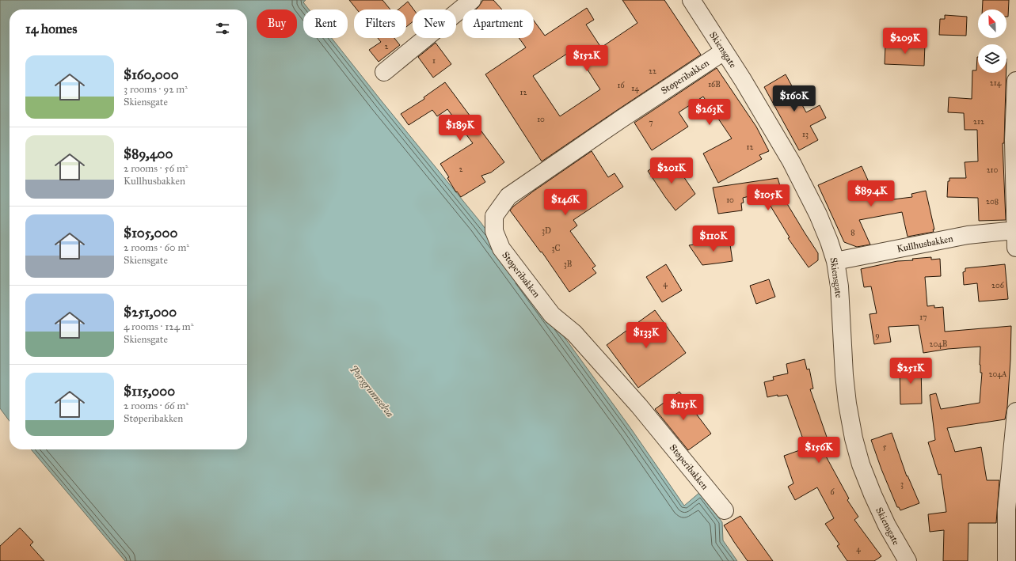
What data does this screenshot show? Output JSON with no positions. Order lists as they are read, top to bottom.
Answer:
{
  "streets": {
    "street": ["Skiensgate", "Støperibakken", "Kullhusbakken"]
  },
  "crossings": [
    ["Skiensgate", "Støperibakken"],
    ["Skiensgate", "Kullhusbakken"]
  ],
  "water": ["Porsgrunnselva"],
  "house_numbers": [
    "2",
    "1",
    "22",
    "214",
    "16B",
    "16",
    "14",
    "12",
    "10",
    "212",
    "7",
    "13",
    "12",
    "2",
    "210",
    "10",
    "208",
    "3D",
    "8",
    "3C",
    "3B",
    "4",
    "206",
    "17",
    "9",
    "204B",
    "204A",
    "5",
    "3",
    "6",
    "4"
  ],
  "north": "top left",
  "page": {
    "chip": [
      "Buy",
      "Rent",
      "Filters",
      "New",
      "Apartment"
    ],
    "heading": "14 homes",
    "price": [
      "$209K",
      "$152K",
      "$160K",
      "$263K",
      "$189K",
      "$201K",
      "$89.4K",
      "$105K",
      "$146K",
      "$110K",
      "$133K",
      "$251K",
      "$115K",
      "$156K"
    ],
    "list": [
      {
        "name": "$160,000",
        "note": "3 rooms · 92 m² · Skiensgate"
      },
      {
        "name": "$89,400",
        "note": "2 rooms · 56 m² · Kullhusbakken"
      },
      {
        "name": "$105,000",
        "note": "2 rooms · 60 m² · Skiensgate"
      },
      {
        "name": "$251,000",
        "note": "4 rooms · 124 m² · Skiensgate"
      },
      {
        "name": "$115,000",
        "note": "2 rooms · 66 m² · Støperibakken"
      }
    ]
  }
}
